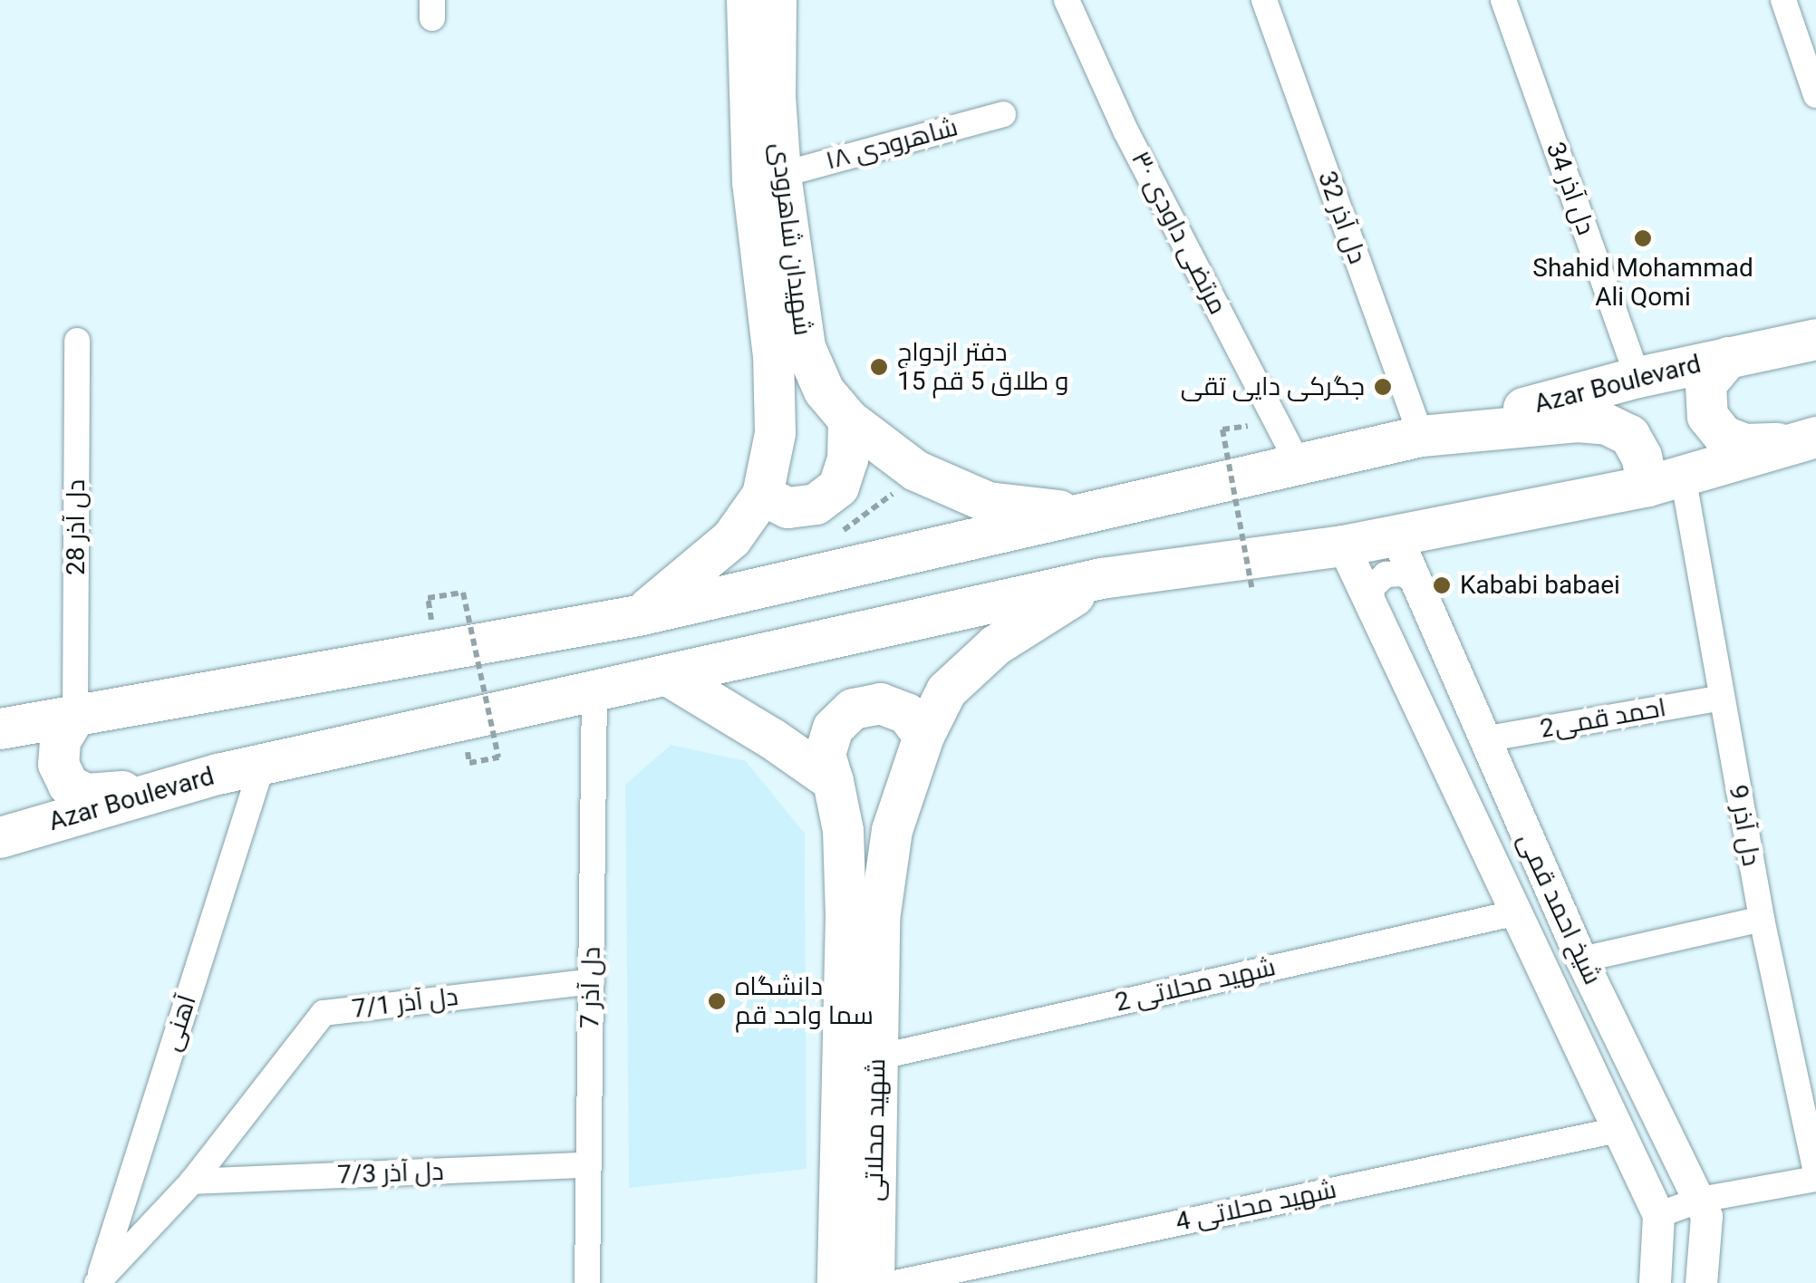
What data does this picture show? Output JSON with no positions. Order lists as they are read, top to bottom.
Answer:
{
  "streets": {
    "main road": ["شهیدان شاهرودی", "Azar Boulevard", "شهید محلاتی"],
    "street": [
      "شاهرودی ۱۸",
      "دل آذر 34",
      "دل آذر 32",
      "۳۰ مرتضی داودی",
      "دل آذر 28",
      "احمد قمی2",
      "دل آذر 9",
      "شیخ احمد قمی",
      "شهید محلاتی 2",
      "دل آذر 7",
      "دل آذر 7/1",
      "آهنی",
      "دل آذر 7/3",
      "شهید محلاتی 4"
    ]
  },
  "crossings": [
    ["شاهرودی ۱۸", "شهیدان شاهرودی"],
    ["دل آذر 34", "Azar Boulevard"],
    ["دل آذر 32", "Azar Boulevard"],
    ["Azar Boulevard", "دل آذر 9"],
    ["Azar Boulevard", "شیخ احمد قمی"],
    ["Azar Boulevard", "دل آذر 7"],
    ["Azar Boulevard", "آهنی"],
    ["Azar Boulevard", "شهید محلاتی"],
    ["احمد قمی2", "دل آذر 9"],
    ["احمد قمی2", "شیخ احمد قمی"],
    ["شیخ احمد قمی", "شهید محلاتی 2"],
    ["شیخ احمد قمی", "شهید محلاتی 4"],
    ["شهید محلاتی 2", "شهید محلاتی"],
    ["دل آذر 7", "دل آذر 7/1"],
    ["دل آذر 7", "دل آذر 7/3"],
    ["دل آذر 7/1", "آهنی"],
    ["دل آذر 7/1", "دل آذر 7/3"]
  ],
  "places": [
    "Shahid Mohammad Ali Qomi",
    "دفتر ازدواج 15 و طلاق 5 قم",
    "جگرکی دایی تقی",
    "Kababi babaei",
    "دانشگاه سما واحد قم"
  ]
}
